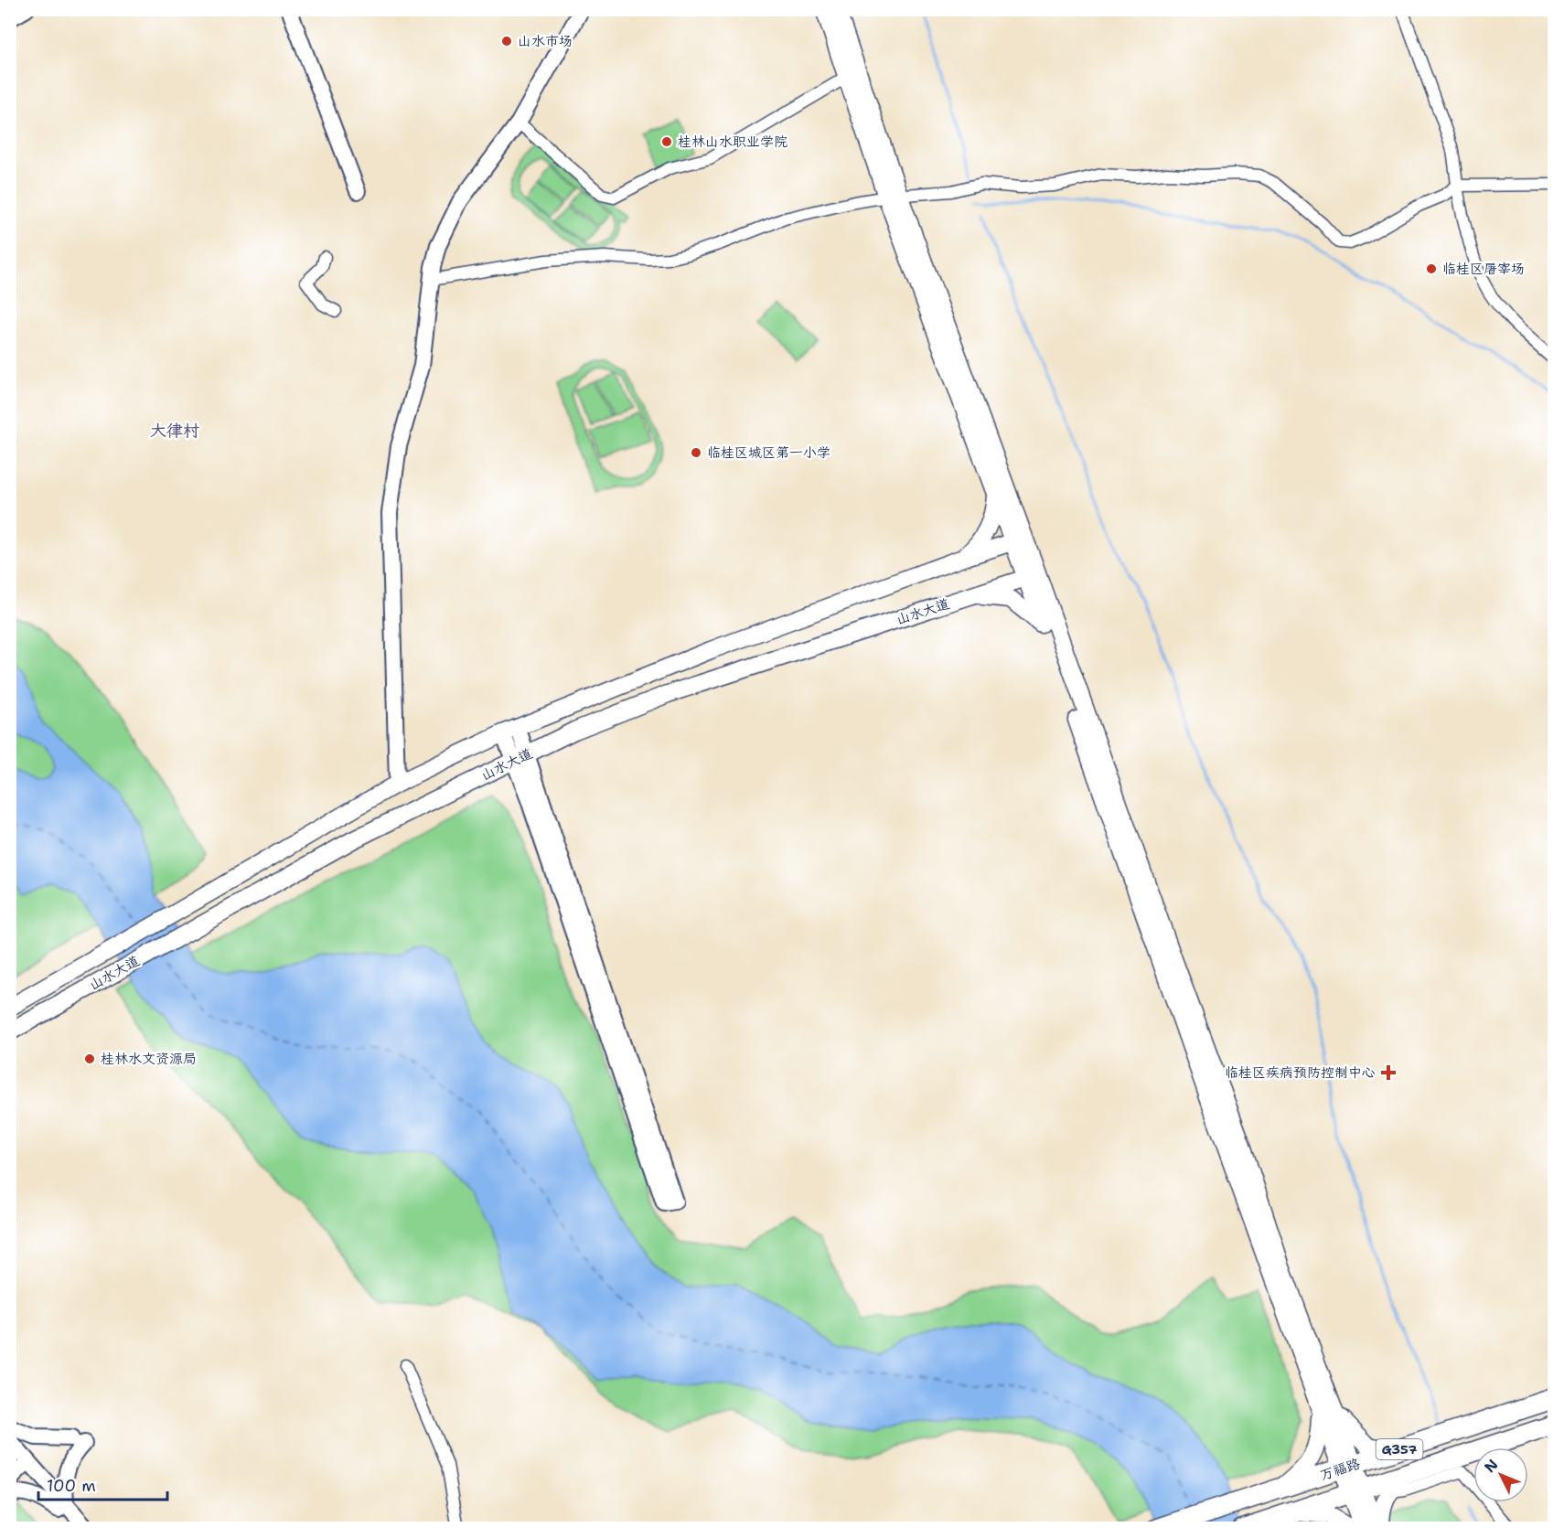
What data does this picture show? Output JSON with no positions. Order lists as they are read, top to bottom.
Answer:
{
  "streets": {
    "highway": ["G357", "万福路"],
    "main road": ["山水大道"]
  },
  "districts": ["大律村"],
  "places": {
    "other": [
      "山水市场",
      "桂林山水职业学院",
      "临桂区屠宰场",
      "临桂区城区第一小学",
      "桂林水文资源局"
    ],
    "health": ["临桂区疾病预防控制中心"]
  },
  "scale_bar": "100 m",
  "north": "top left"
}
